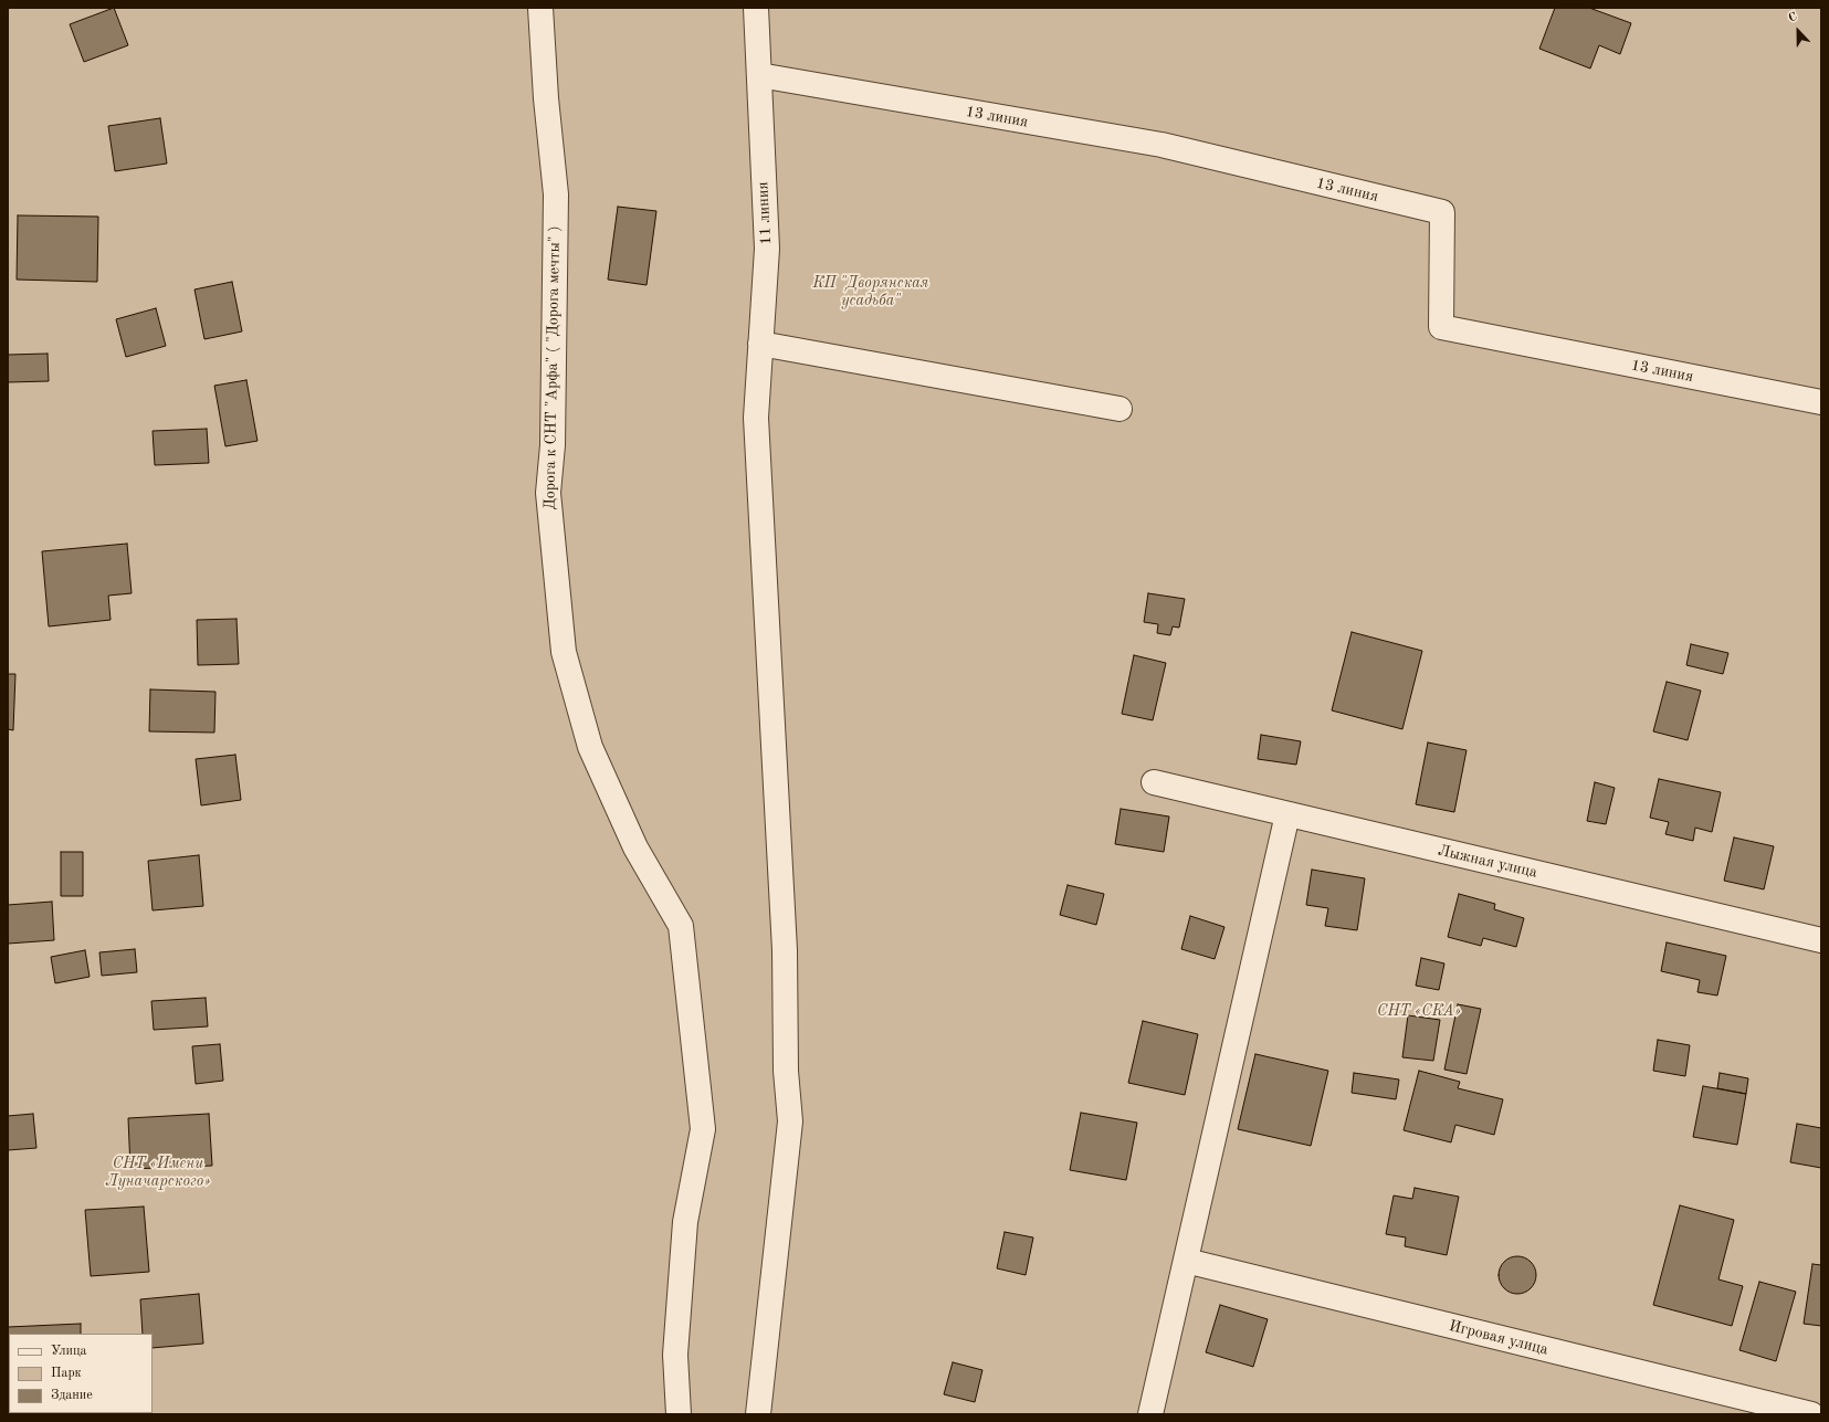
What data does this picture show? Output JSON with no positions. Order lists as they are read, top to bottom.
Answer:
{
  "streets": {
    "street": [
      "13 линия",
      "11 линия",
      "Дорога к СНТ \"Арфа\" ( \"Дорога мечты\" )",
      "Лыжная улица",
      "Игровая улица"
    ]
  },
  "crossings": [
    ["13 линия", "11 линия"]
  ],
  "parks": ["КП \"Дворянская усадьба\"", "СНТ «СКА»", "СНТ «Имени Луначарского»"],
  "legend": ["Улица", "Парк", "Здание"],
  "north": "top"
}
